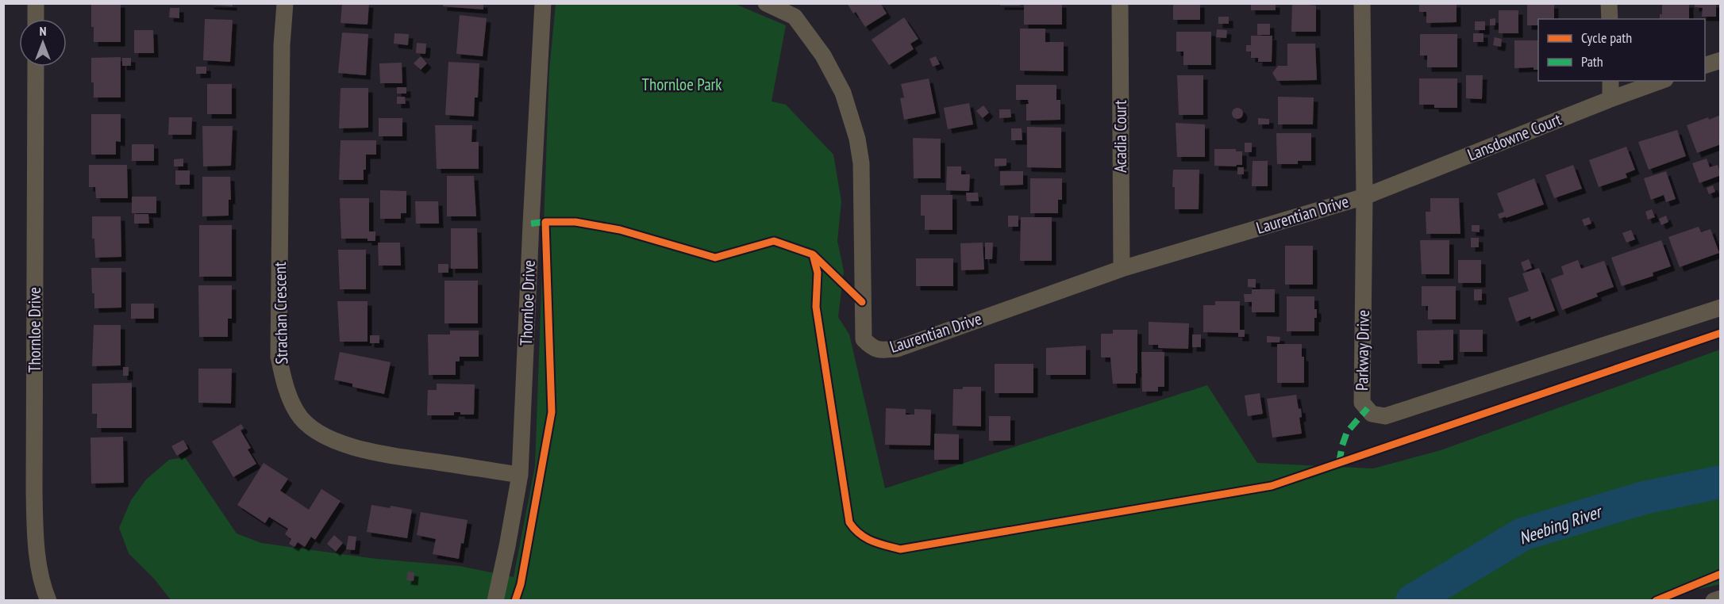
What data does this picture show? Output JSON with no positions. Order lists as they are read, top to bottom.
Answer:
{
  "streets": {
    "street": [
      "Acadia Court",
      "Lansdowne Court",
      "Laurentian Drive",
      "Thornloe Drive",
      "Strachan Crescent",
      "Parkway Drive"
    ]
  },
  "crossings": [
    ["Acadia Court", "Laurentian Drive"],
    ["Lansdowne Court", "Laurentian Drive"],
    ["Lansdowne Court", "Parkway Drive"],
    ["Laurentian Drive", "Parkway Drive"],
    ["Thornloe Drive", "Strachan Crescent"]
  ],
  "water": ["Neebing River"],
  "parks": ["Thornloe Park"],
  "legend": ["Cycle path", "Path"],
  "north": "top"
}
